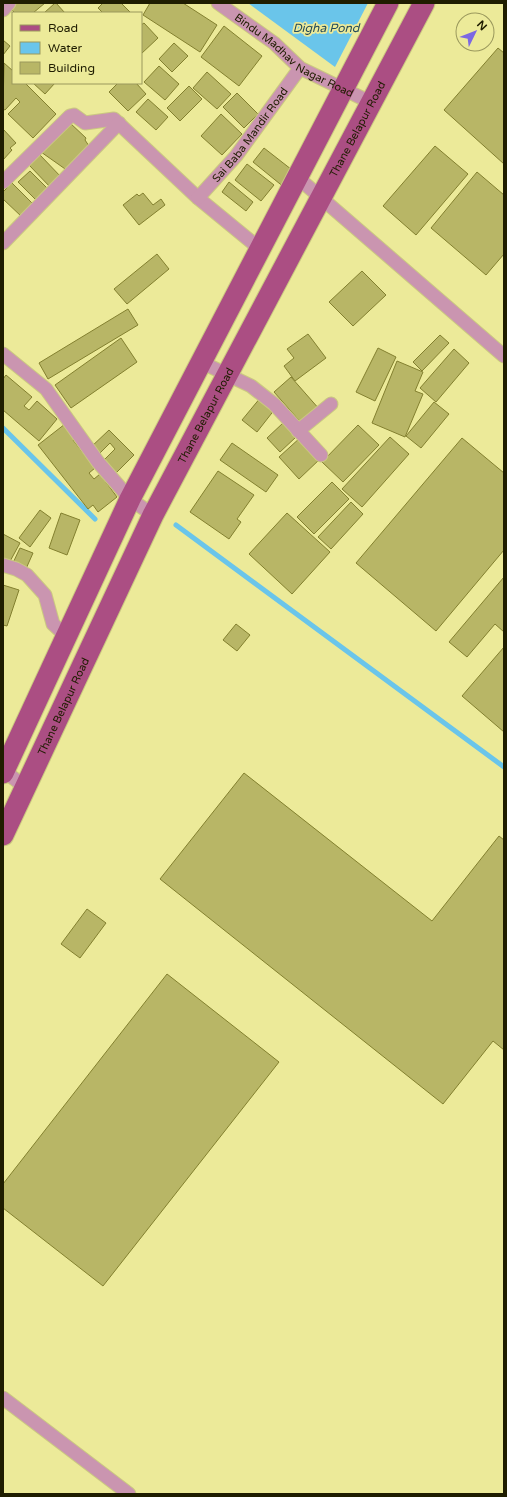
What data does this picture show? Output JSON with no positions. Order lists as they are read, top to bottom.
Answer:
{
  "streets": {
    "main road": ["Thane Belapur Road"],
    "street": ["Bindu Madhav Nagar Road", "Sai Baba Mandir Road"]
  },
  "crossings": [
    ["Bindu Madhav Nagar Road", "Thane Belapur Road"],
    ["Bindu Madhav Nagar Road", "Sai Baba Mandir Road"]
  ],
  "water": ["Digha Pond"],
  "legend": ["Road", "Water", "Building"],
  "north": "top right"
}
